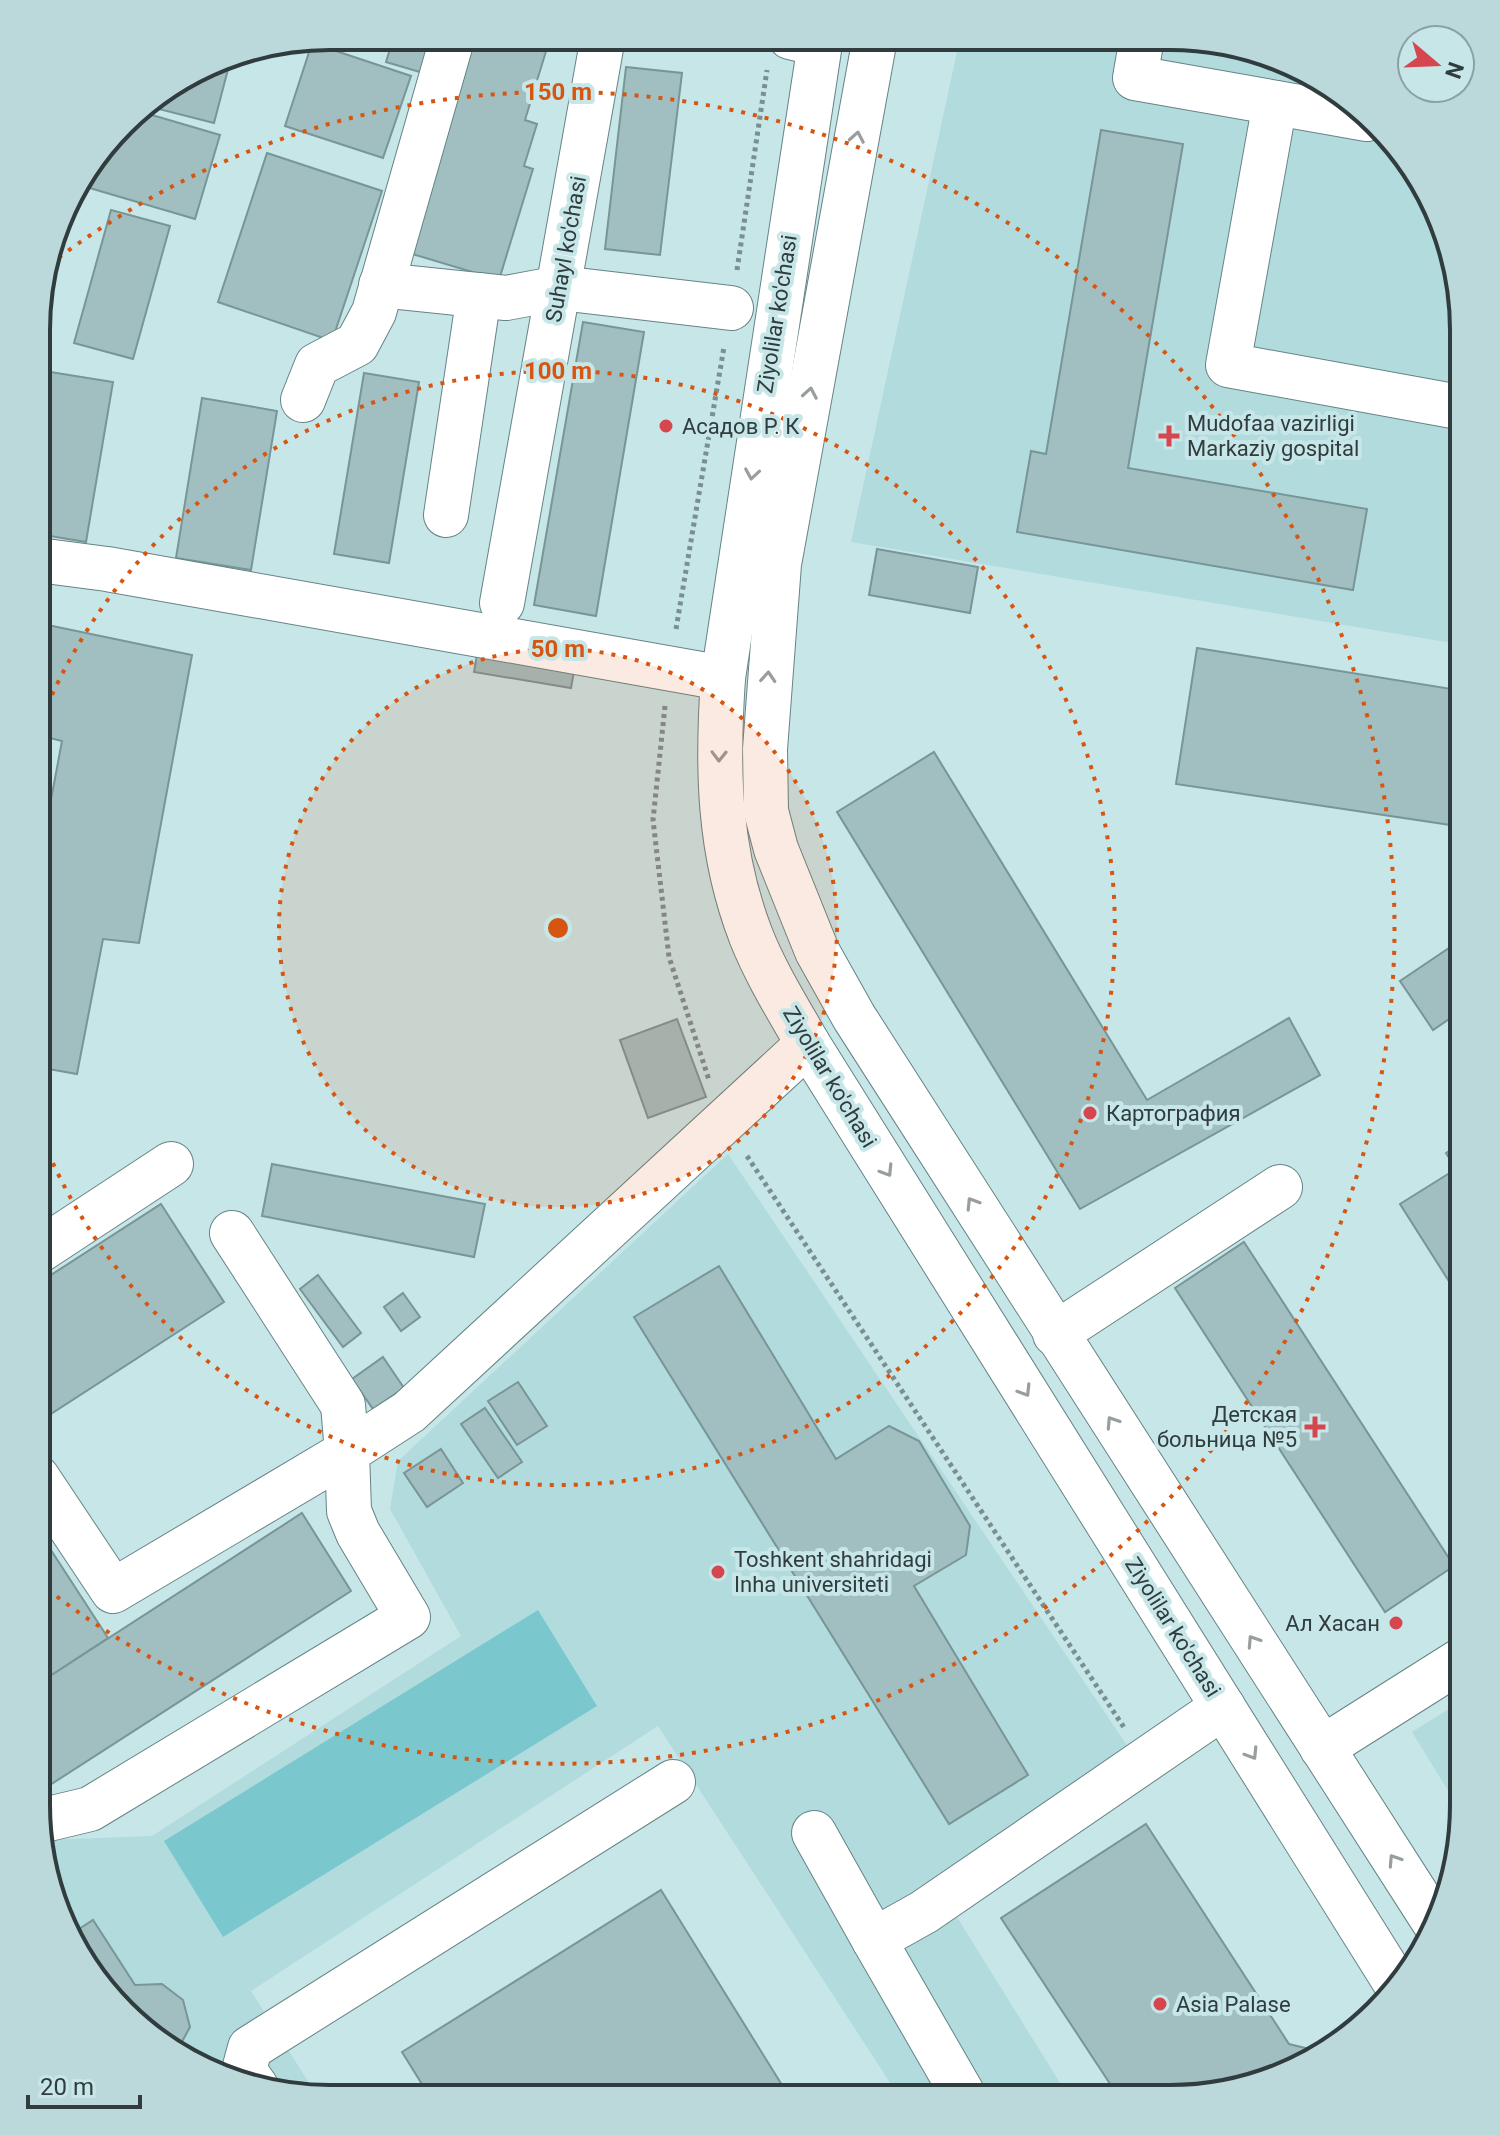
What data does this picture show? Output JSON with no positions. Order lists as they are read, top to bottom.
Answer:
{
  "streets": {
    "main road": ["Suhayl ko'chasi", "Ziyolilar ko'chasi"]
  },
  "places": {
    "other": [
      "Асадов Р. К",
      "Картография",
      "Toshkent shahridagi Inha universiteti",
      "Ал Хасан",
      "Asia Palase"
    ],
    "health": ["Mudofaa vazirligi Markaziy gospital", "Детская больница №5"]
  },
  "scale_bar": "20 m",
  "north": "right",
  "rings": ["150 m", "100 m", "50 m"]
}
